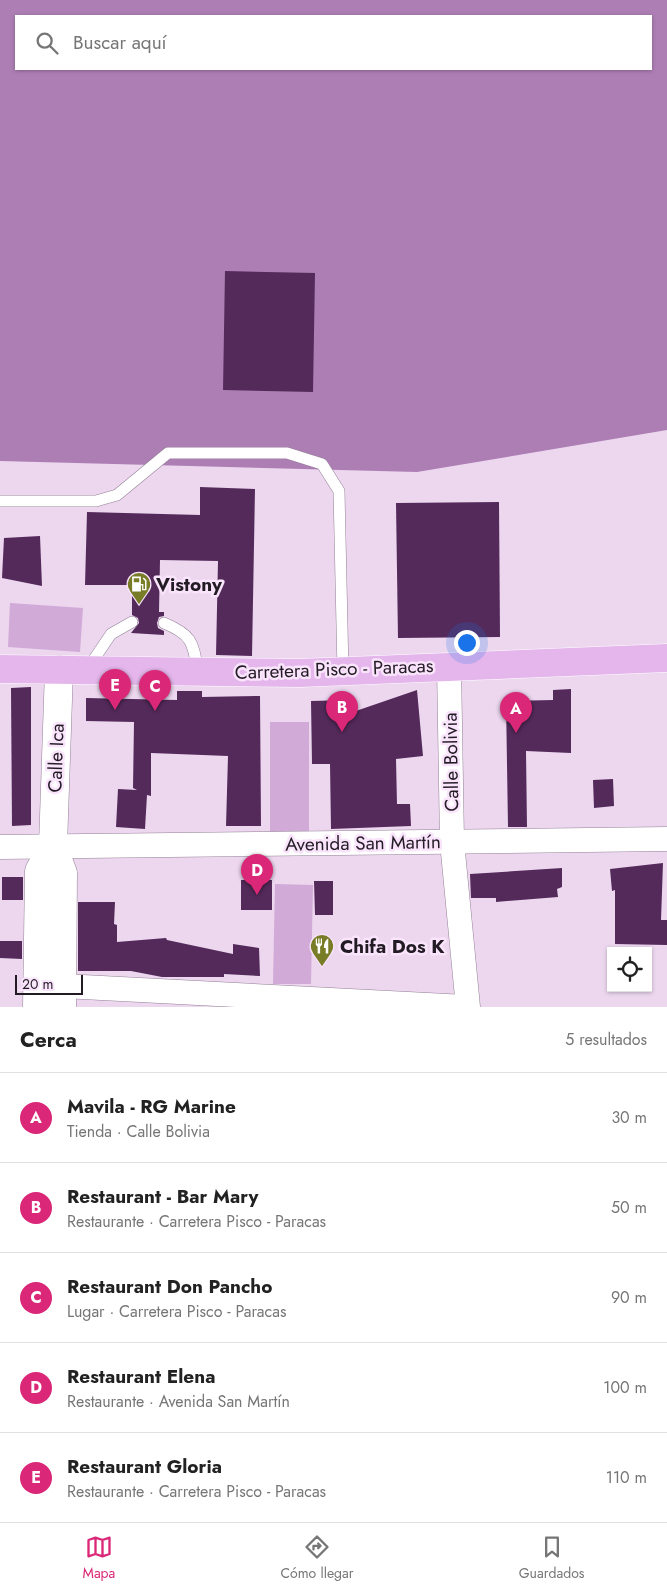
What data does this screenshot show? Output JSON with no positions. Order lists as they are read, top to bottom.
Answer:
{
  "streets": {
    "main road": ["Carretera Pisco - Paracas"],
    "street": ["Calle Ica", "Calle Bolivia", "Avenida San Martín"]
  },
  "crossings": [
    ["Carretera Pisco - Paracas", "Calle Ica"],
    ["Carretera Pisco - Paracas", "Calle Bolivia"],
    ["Calle Ica", "Avenida San Martín"],
    ["Calle Bolivia", "Avenida San Martín"]
  ],
  "places": {
    "fuel station": ["Vistony"],
    "restaurant": ["Chifa Dos K"]
  },
  "scale_bar": "20 m",
  "page": {
    "search": "Buscar aquí",
    "pins": [
      "E",
      "C",
      "B",
      "A",
      "D"
    ],
    "scale": "20 m",
    "heading": ["Cerca", "5 resultados"],
    "list": [
      {
        "mark": "A",
        "name": "Mavila - RG Marine",
        "note": "Tienda · Calle Bolivia",
        "value": "30 m"
      },
      {
        "mark": "B",
        "name": "Restaurant - Bar Mary",
        "note": "Restaurante · Carretera Pisco - Paracas",
        "value": "50 m"
      },
      {
        "mark": "C",
        "name": "Restaurant Don Pancho",
        "note": "Lugar · Carretera Pisco - Paracas",
        "value": "90 m"
      },
      {
        "mark": "D",
        "name": "Restaurant Elena",
        "note": "Restaurante · Avenida San Martín",
        "value": "100 m"
      },
      {
        "mark": "E",
        "name": "Restaurant Gloria",
        "note": "Restaurante · Carretera Pisco - Paracas",
        "value": "110 m"
      }
    ],
    "nav": ["Mapa", "Cómo llegar", "Guardados"]
  }
}
